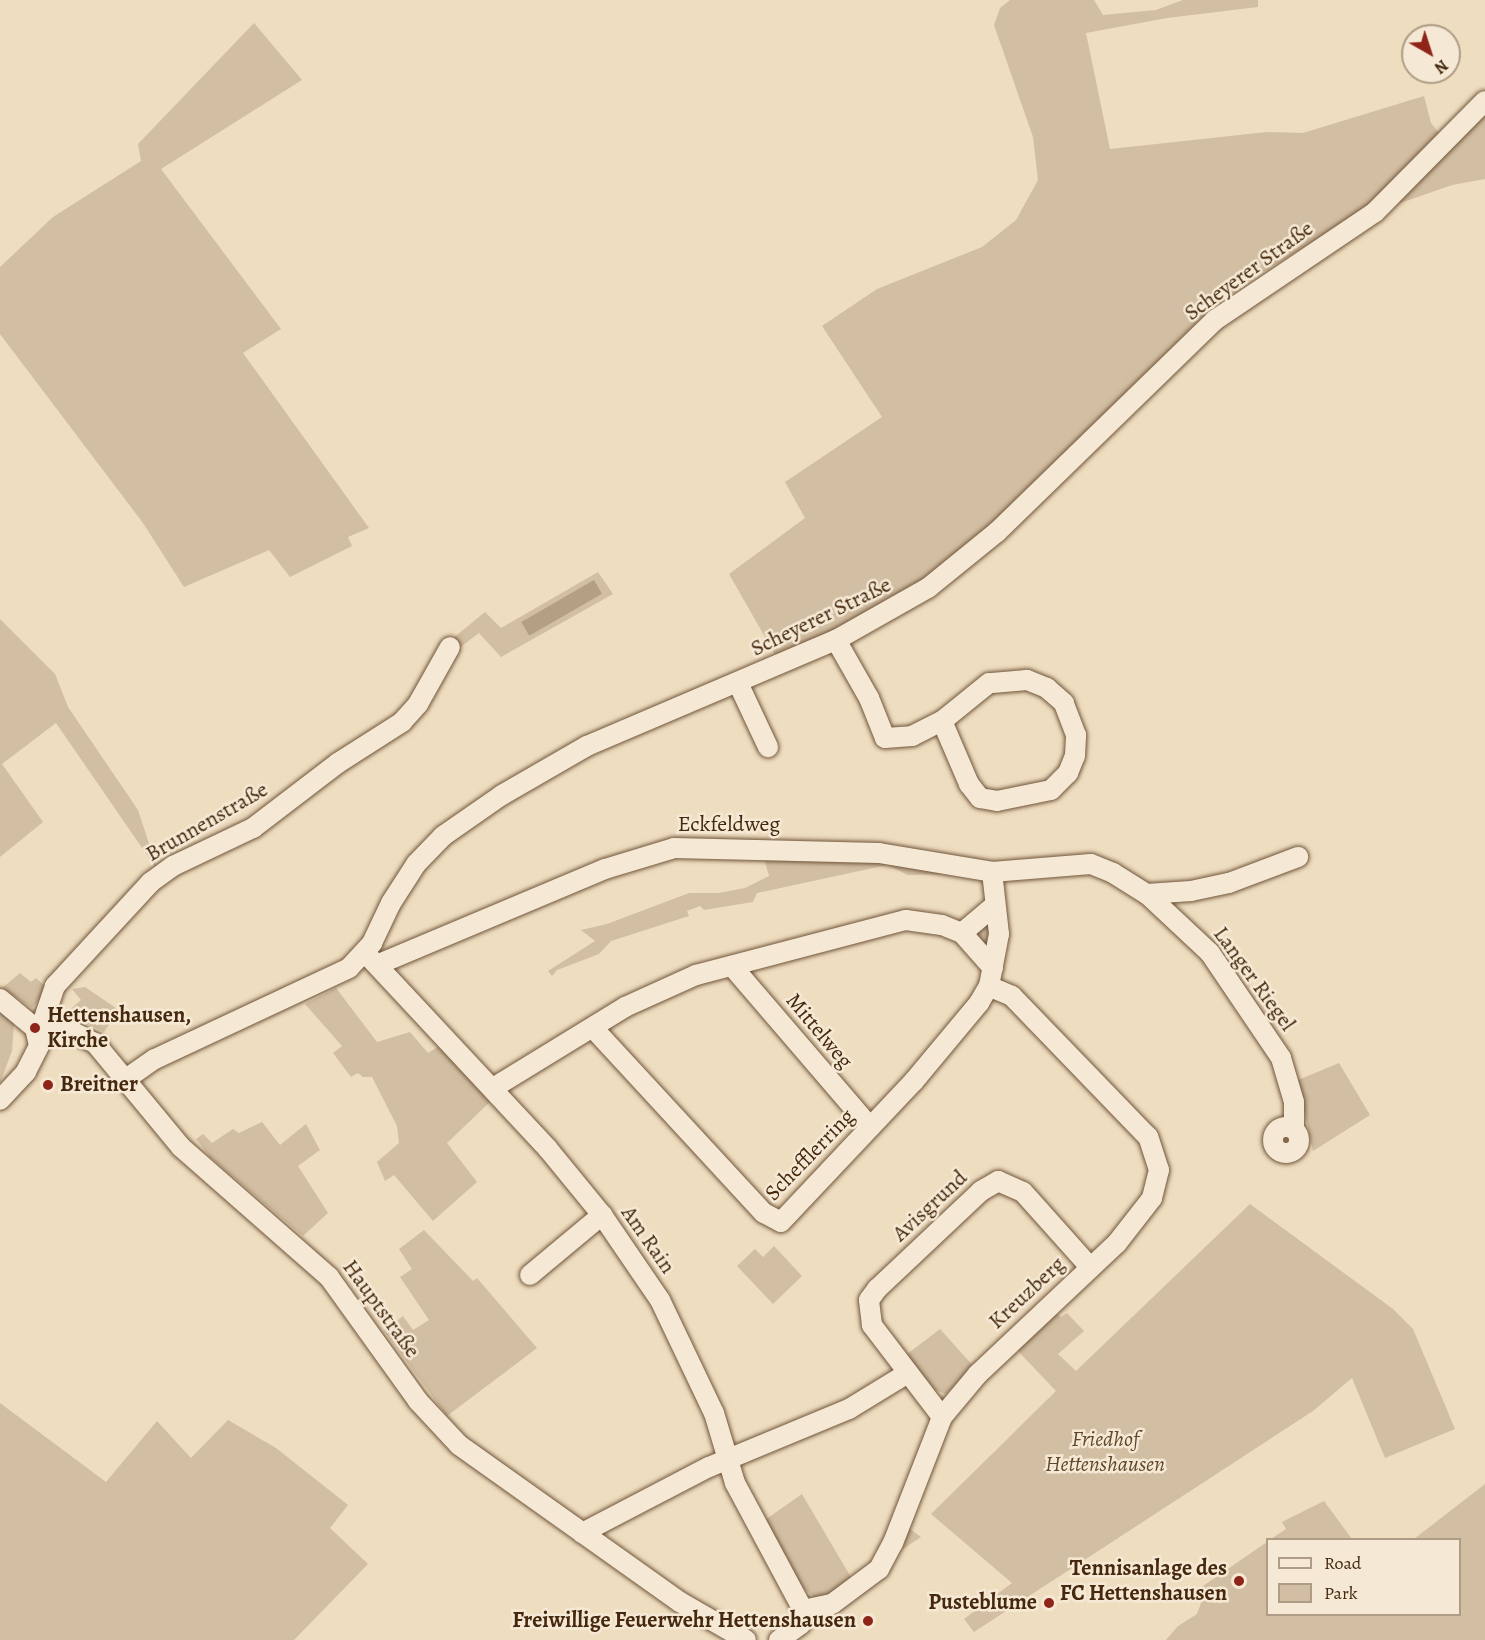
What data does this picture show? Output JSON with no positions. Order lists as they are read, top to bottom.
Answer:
{
  "streets": {
    "street": [
      "Scheyerer Straße",
      "Brunnenstraße",
      "Eckfeldweg",
      "Langer Riegel",
      "Mittelweg",
      "Schefflerring",
      "Avisgrund",
      "Am Rain",
      "Kreuzberg",
      "Hauptstraße"
    ]
  },
  "crossings": [
    ["Scheyerer Straße", "Eckfeldweg"],
    ["Scheyerer Straße", "Am Rain"],
    ["Scheyerer Straße", "Hauptstraße"],
    ["Brunnenstraße", "Hauptstraße"],
    ["Eckfeldweg", "Langer Riegel"],
    ["Eckfeldweg", "Schefflerring"],
    ["Eckfeldweg", "Am Rain"],
    ["Langer Riegel", "Schefflerring"],
    ["Mittelweg", "Schefflerring"],
    ["Schefflerring", "Kreuzberg"],
    ["Avisgrund", "Kreuzberg"],
    ["Am Rain", "Kreuzberg"]
  ],
  "parks": ["Friedhof Hettenshausen"],
  "places": [
    "Hettenshausen, Kirche",
    "Breitner",
    "Tennisanlage des FC Hettenshausen",
    "Pusteblume",
    "Freiwillige Feuerwehr Hettenshausen"
  ],
  "legend": ["Road", "Park"],
  "north": "bottom right"
}
